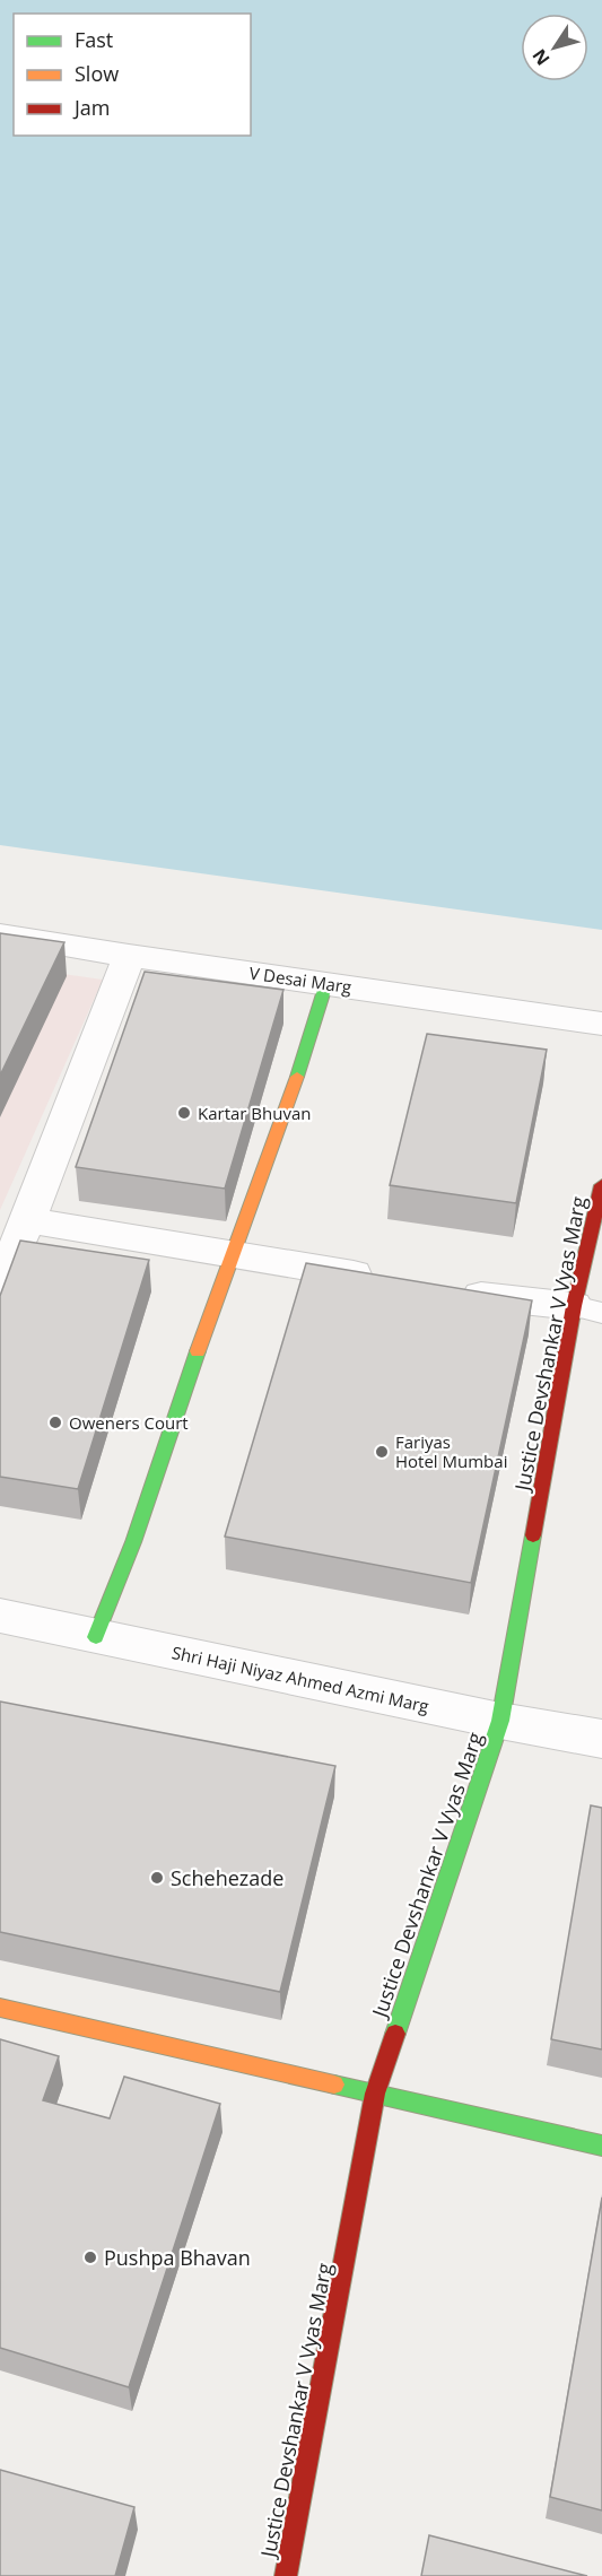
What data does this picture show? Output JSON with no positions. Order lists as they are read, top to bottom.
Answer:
{
  "streets": {
    "street": ["V Desai Marg", "Justice Devshankar V Vyas Marg", "Shri Haji Niyaz Ahmed Azmi Marg"]
  },
  "crossings": [
    ["Justice Devshankar V Vyas Marg", "Shri Haji Niyaz Ahmed Azmi Marg"]
  ],
  "places": [
    "Kartar Bhuvan",
    "Oweners Court",
    "Fariyas Hotel Mumbai",
    "Schehezade",
    "Pushpa Bhavan"
  ],
  "legend": ["Fast", "Slow", "Jam"],
  "north": "bottom left"
}
